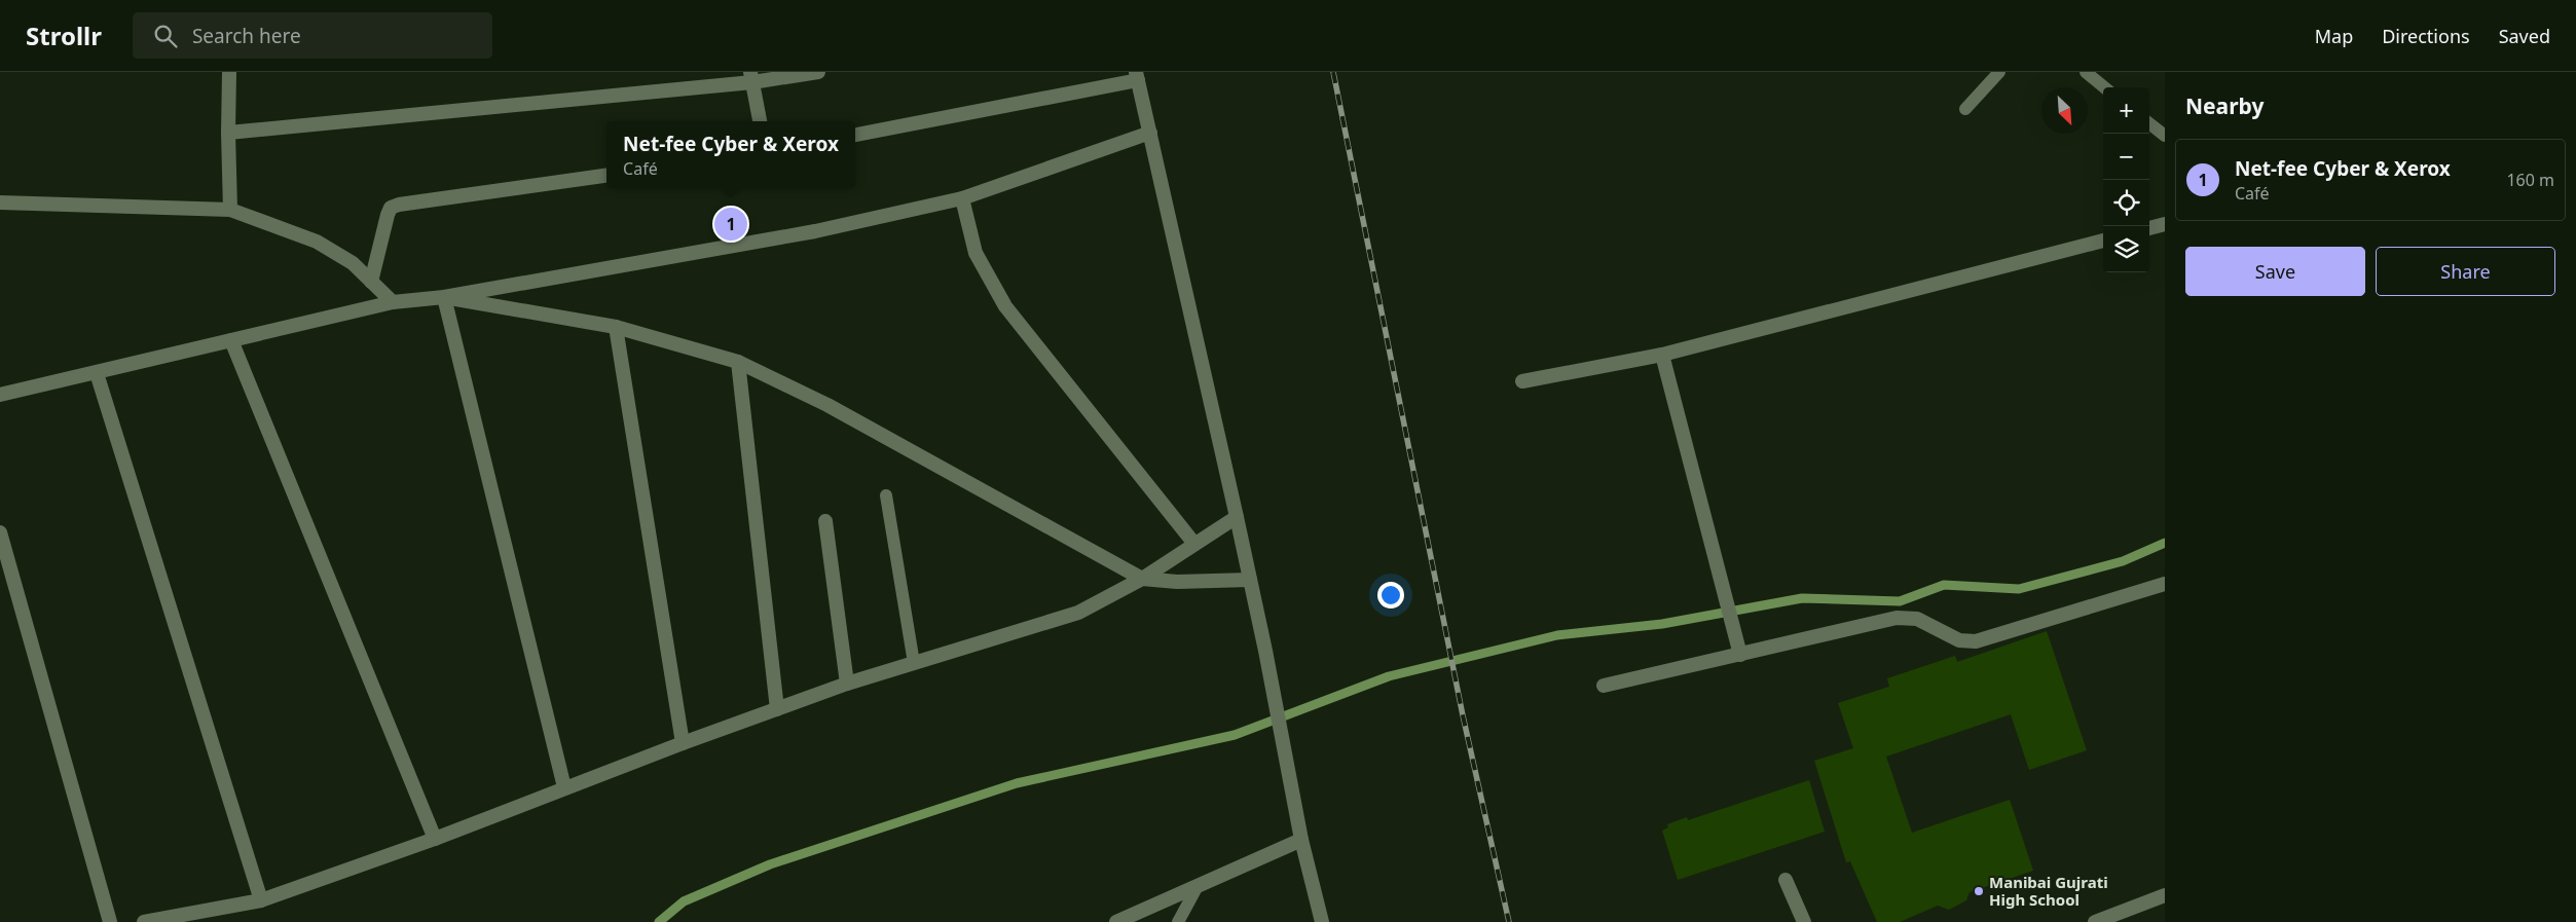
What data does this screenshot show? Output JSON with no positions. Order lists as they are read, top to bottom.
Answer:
{
  "places": ["Manibai Gujrati High School"],
  "north": "bottom right",
  "page": {
    "header": "Strollr",
    "search": "Search here",
    "nav": ["Map", "Directions", "Saved"],
    "heading": "Nearby",
    "map_buttons": ["+", "−"],
    "popup": ["Net-fee Cyber & Xerox", "Café"],
    "list": [
      {
        "mark": "1",
        "name": "Net-fee Cyber & Xerox",
        "note": "Café",
        "value": "160 m"
      }
    ],
    "pins": "1",
    "buttons": ["Save", "Share"]
  }
}
